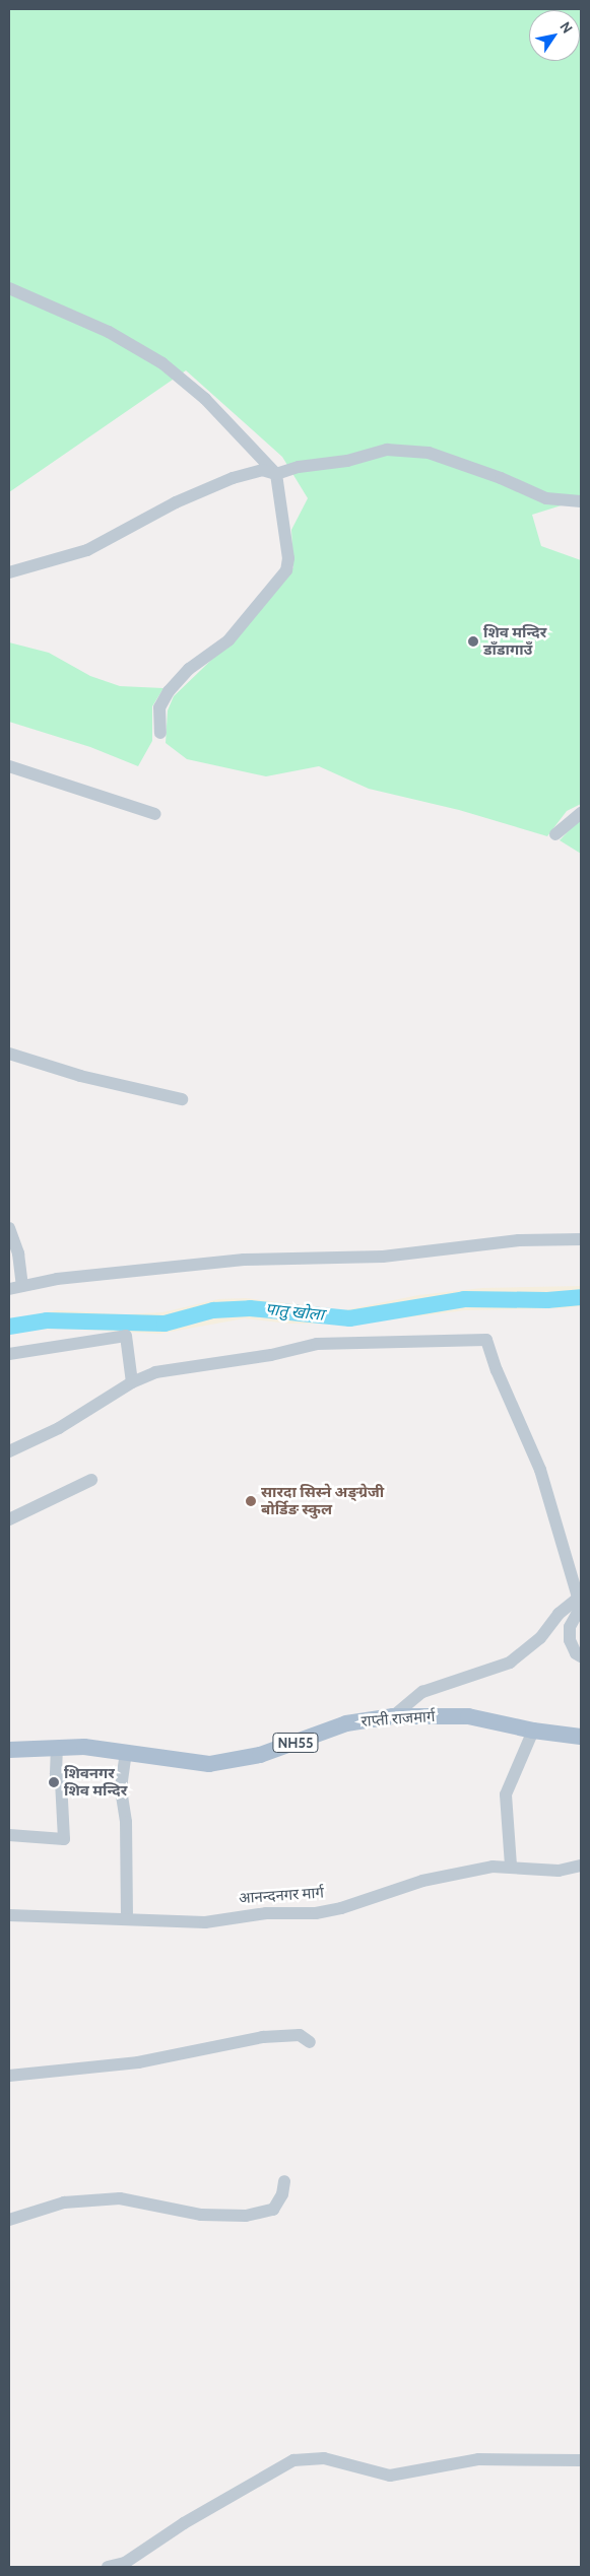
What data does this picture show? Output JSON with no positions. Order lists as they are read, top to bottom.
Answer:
{
  "streets": {
    "main road": ["राप्ती राजमार्ग", "NH55"],
    "street": ["आनन्दनगर मार्ग"]
  },
  "water": ["पातु खोला"],
  "places": ["शिव मन्दिर डाँडागाउँ", "सारदा सिस्ने अङ्ग्रेजी बोर्डिङ स्कुल", "शिवनगर शिव मन्दिर"],
  "north": "top right"
}
